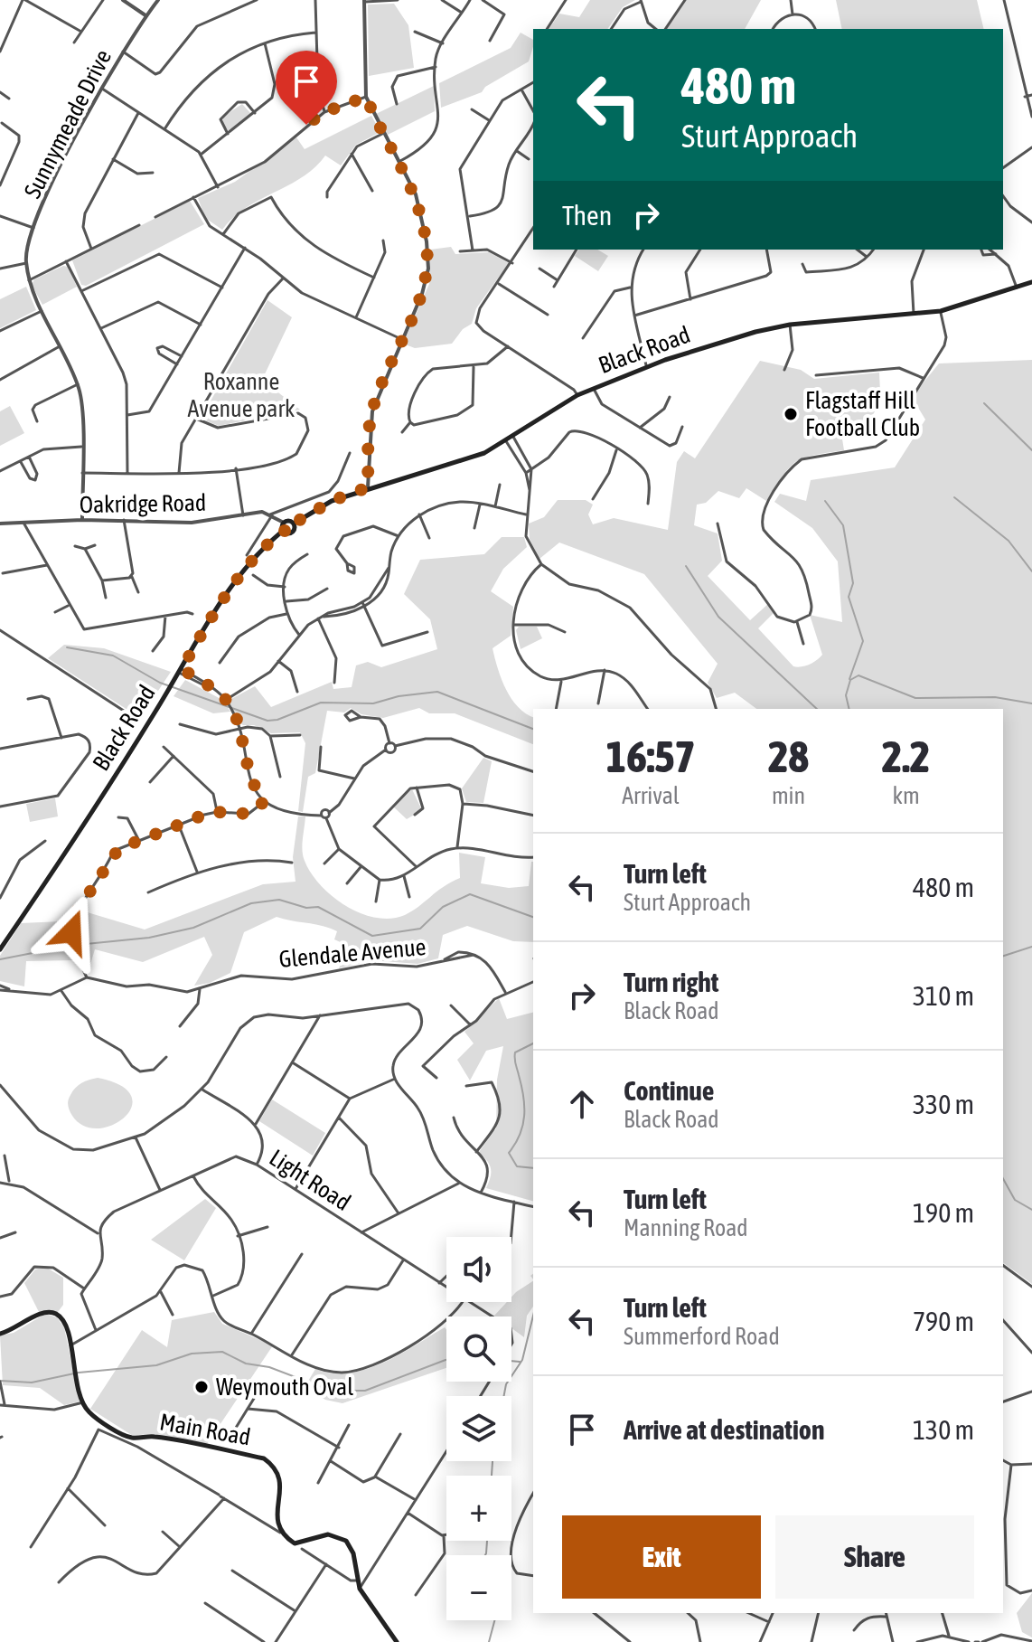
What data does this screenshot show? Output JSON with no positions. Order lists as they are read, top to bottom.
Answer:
{
  "streets": {
    "main road": ["Black Road", "Main Road"],
    "street": [
      "Sunnymeade Drive",
      "Oakridge Road",
      "Glendale Avenue",
      "Light Road"
    ]
  },
  "crossings": [
    ["Sunnymeade Drive", "Oakridge Road"]
  ],
  "parks": ["Roxanne Avenue park"],
  "places": ["Flagstaff Hill Football Club", "Weymouth Oval"],
  "page": {
    "turn": ["480 m", "Sturt Approach"],
    "then": "Then",
    "eta": [
      "16:57",
      "Arrival",
      "28",
      "min",
      "2.2",
      "km"
    ],
    "list": [
      {
        "name": "Turn left",
        "note": "Sturt Approach",
        "value": "480 m"
      },
      {
        "name": "Turn right",
        "note": "Black Road",
        "value": "310 m"
      },
      {
        "name": "Continue",
        "note": "Black Road",
        "value": "330 m"
      },
      {
        "name": "Turn left",
        "note": "Manning Road",
        "value": "190 m"
      },
      {
        "name": "Turn left",
        "note": "Summerford Road",
        "value": "790 m"
      },
      {
        "name": "Arrive at destination",
        "value": "130 m"
      }
    ],
    "map_buttons": ["+", "−"],
    "buttons": ["Exit", "Share"]
  }
}
